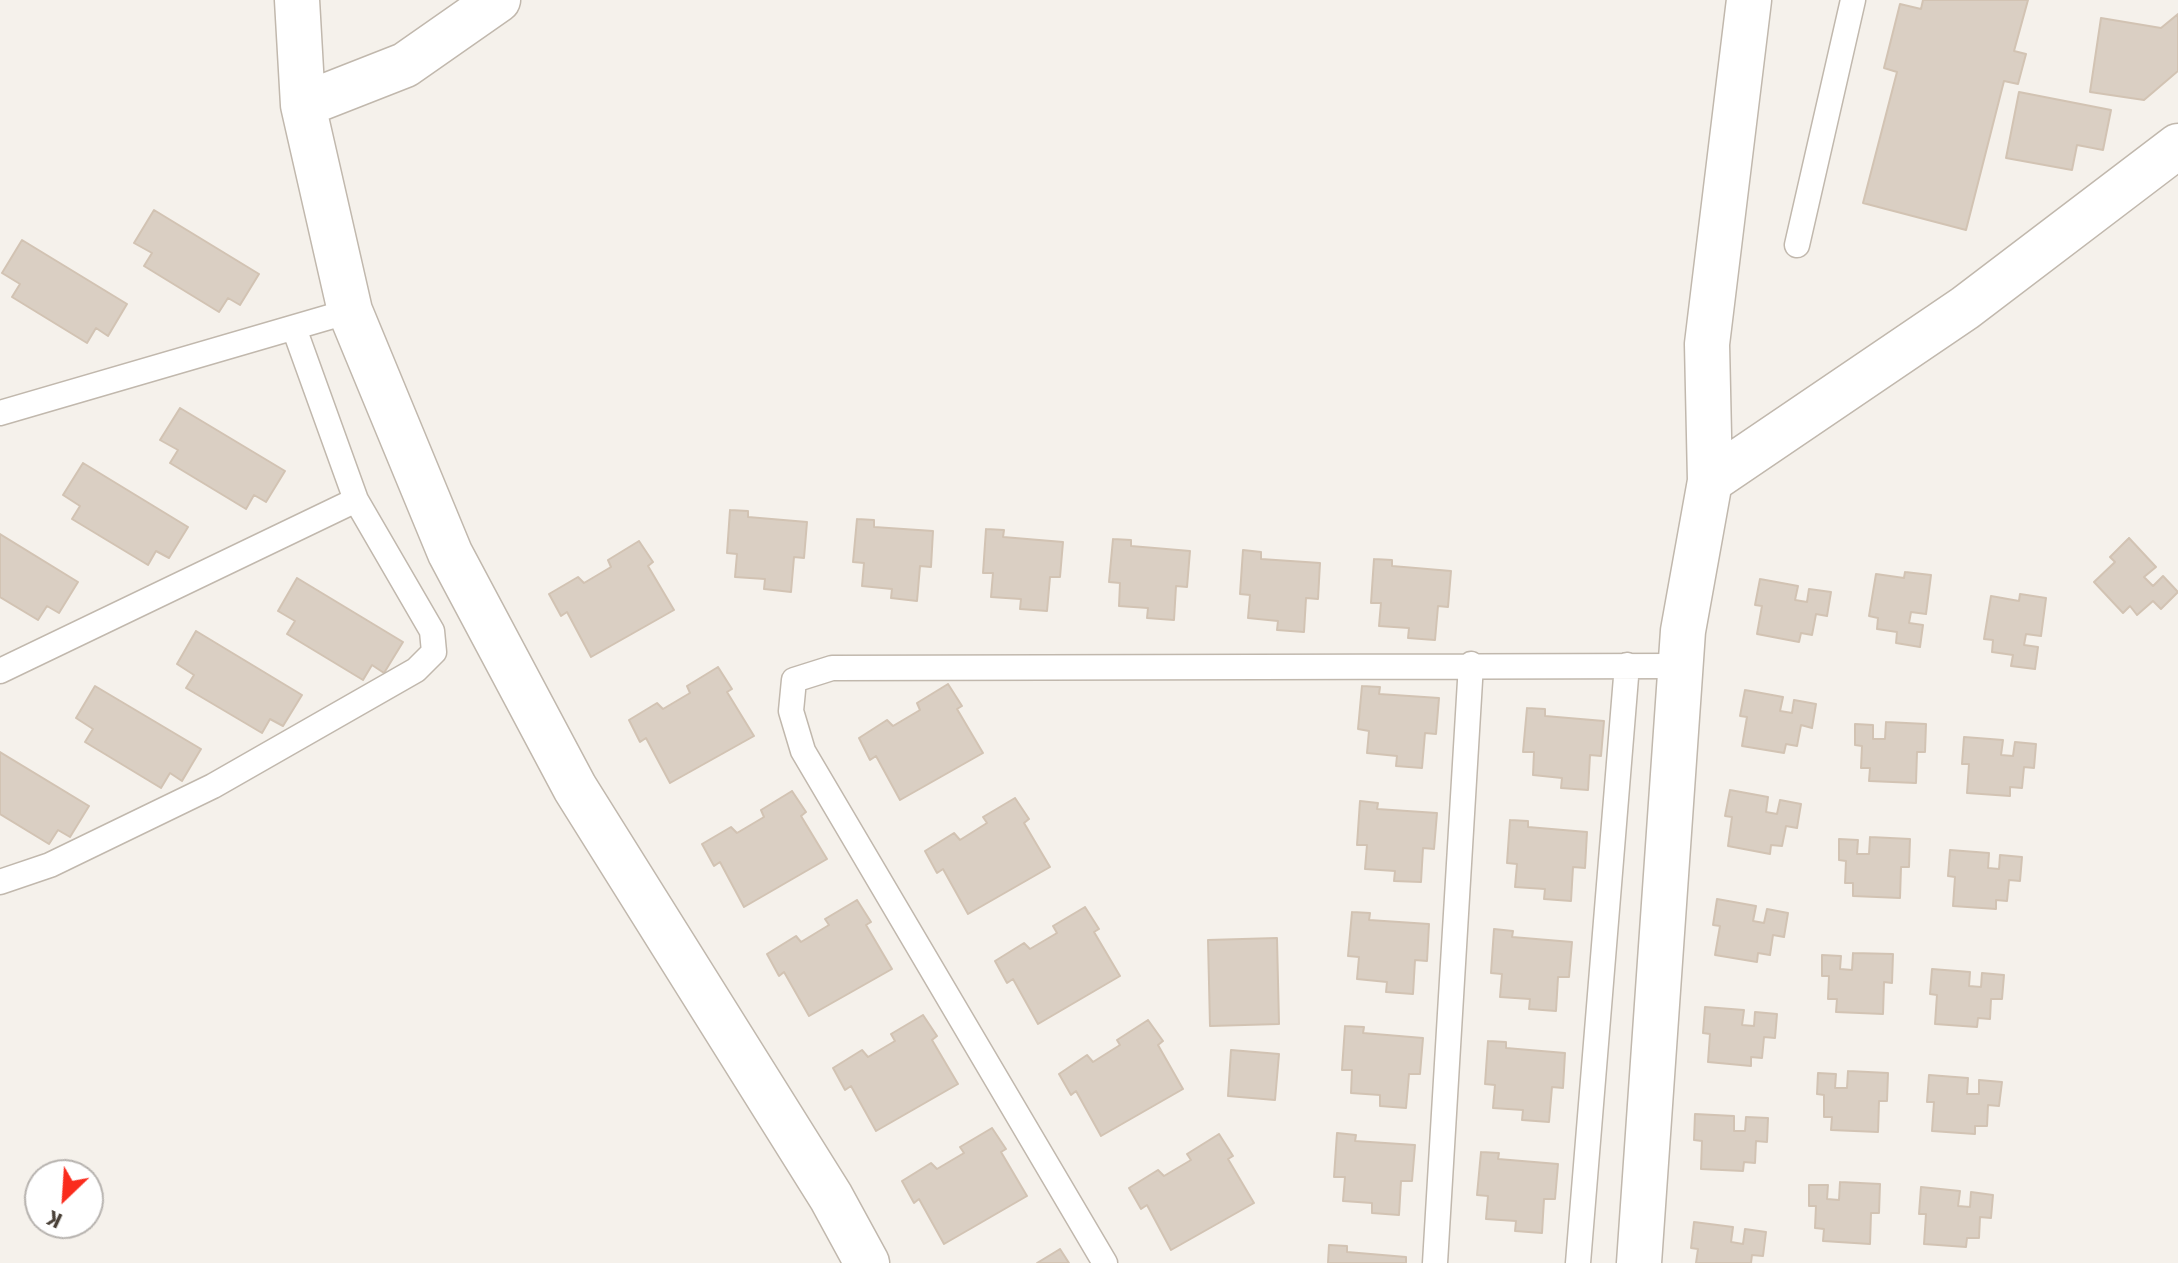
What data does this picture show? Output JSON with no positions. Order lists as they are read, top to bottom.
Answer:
{
  "north": "bottom left"
}
